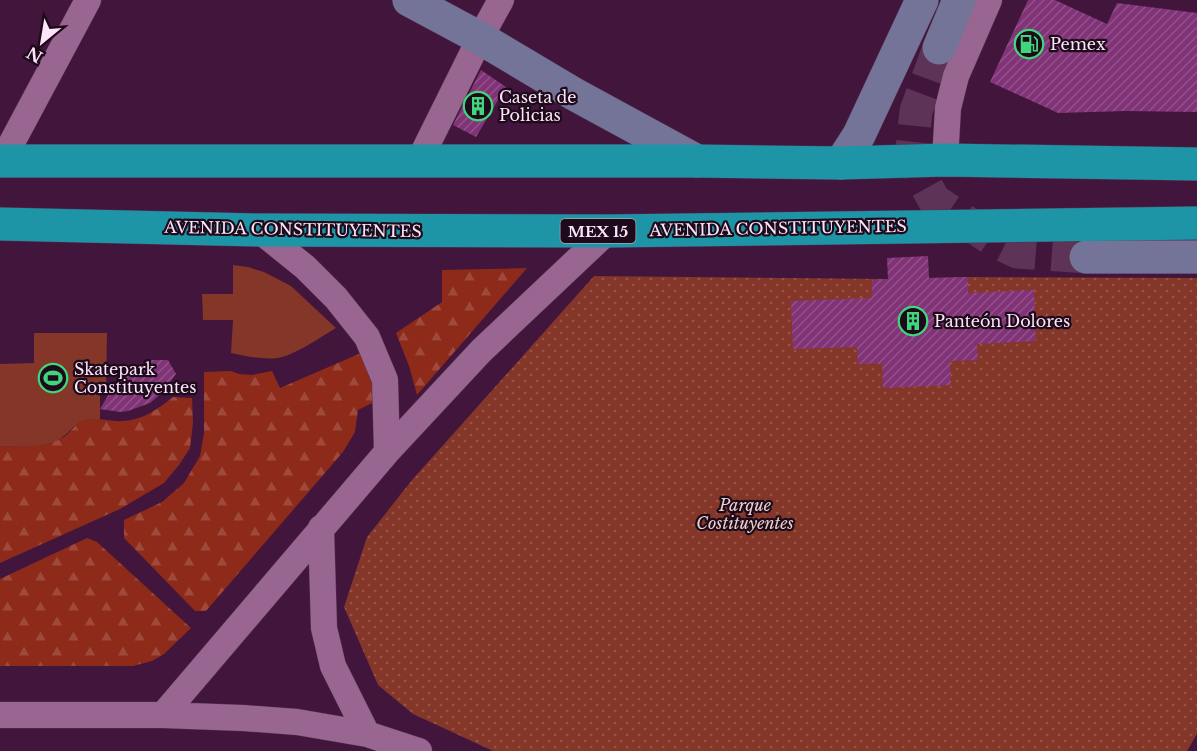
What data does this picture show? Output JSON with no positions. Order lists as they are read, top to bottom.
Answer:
{
  "streets": {
    "highway": ["AVENIDA CONSTITUYENTES", "MEX 15"]
  },
  "parks": ["Parque Costituyentes"],
  "places": {
    "fuel station": ["Pemex"],
    "building": ["Caseta de Policias", "Panteón Dolores"],
    "sports": ["Skatepark Constituyentes"]
  },
  "north": "bottom left"
}
